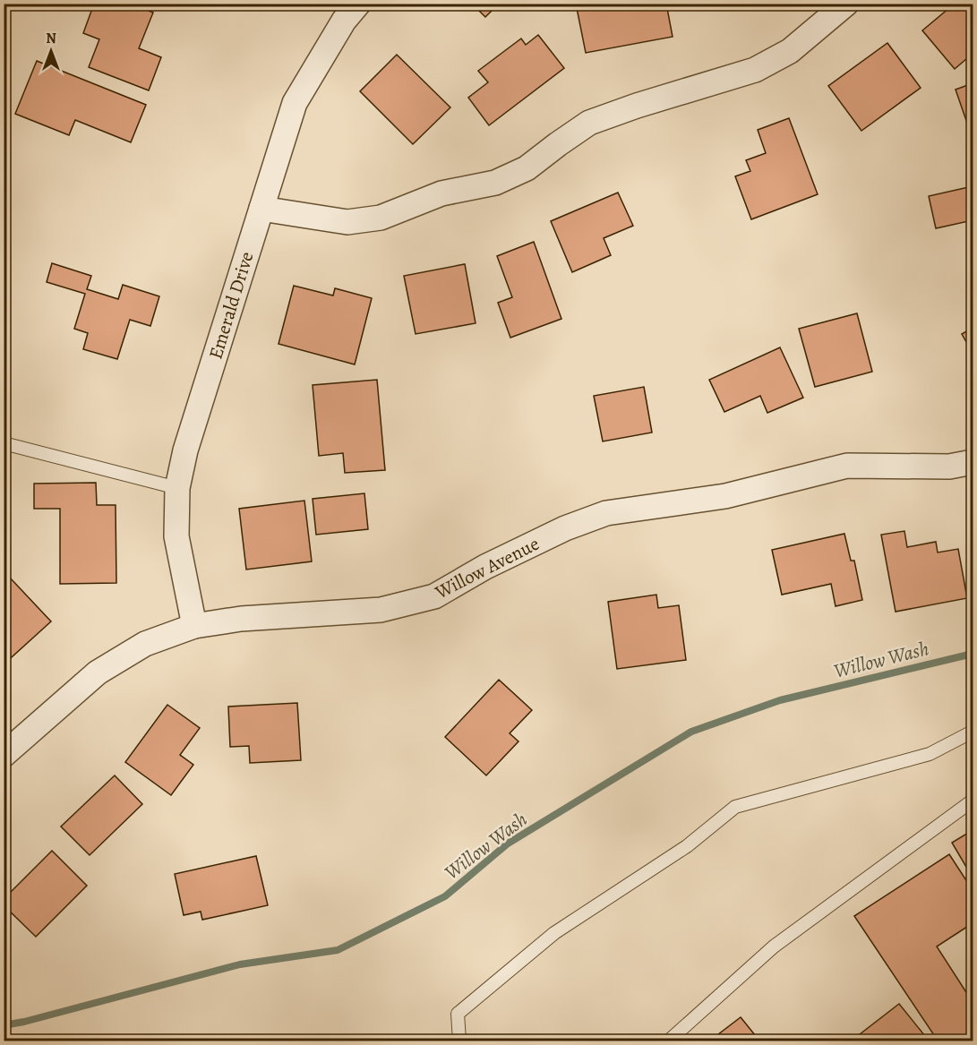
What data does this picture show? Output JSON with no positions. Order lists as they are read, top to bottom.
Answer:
{
  "streets": {
    "street": ["Emerald Drive", "Willow Avenue"]
  },
  "crossings": [
    ["Emerald Drive", "Willow Avenue"]
  ],
  "water": ["Willow Wash"],
  "north": "top"
}
